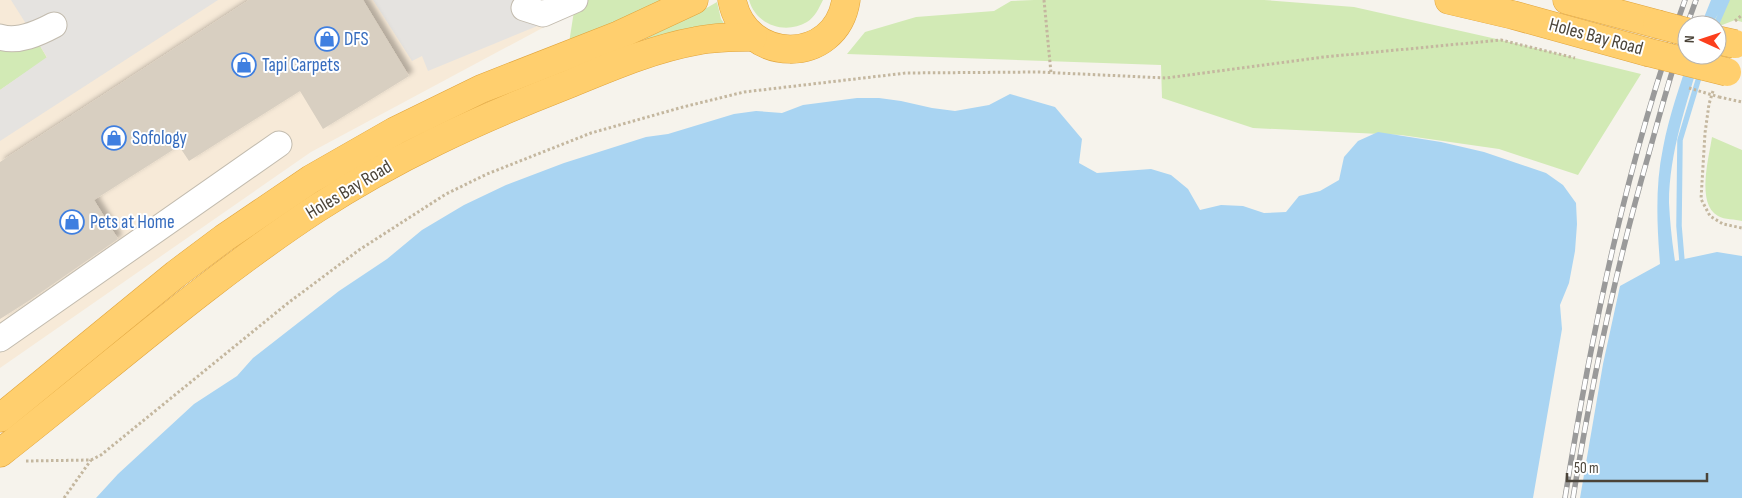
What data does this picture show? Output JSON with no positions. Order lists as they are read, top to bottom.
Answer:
{
  "streets": {
    "highway": ["Holes Bay Road"]
  },
  "places": {
    "shop": [
      "DFS",
      "Tapi Carpets",
      "Sofology",
      "Pets at Home"
    ]
  },
  "scale_bar": "50 m",
  "north": "left"
}
